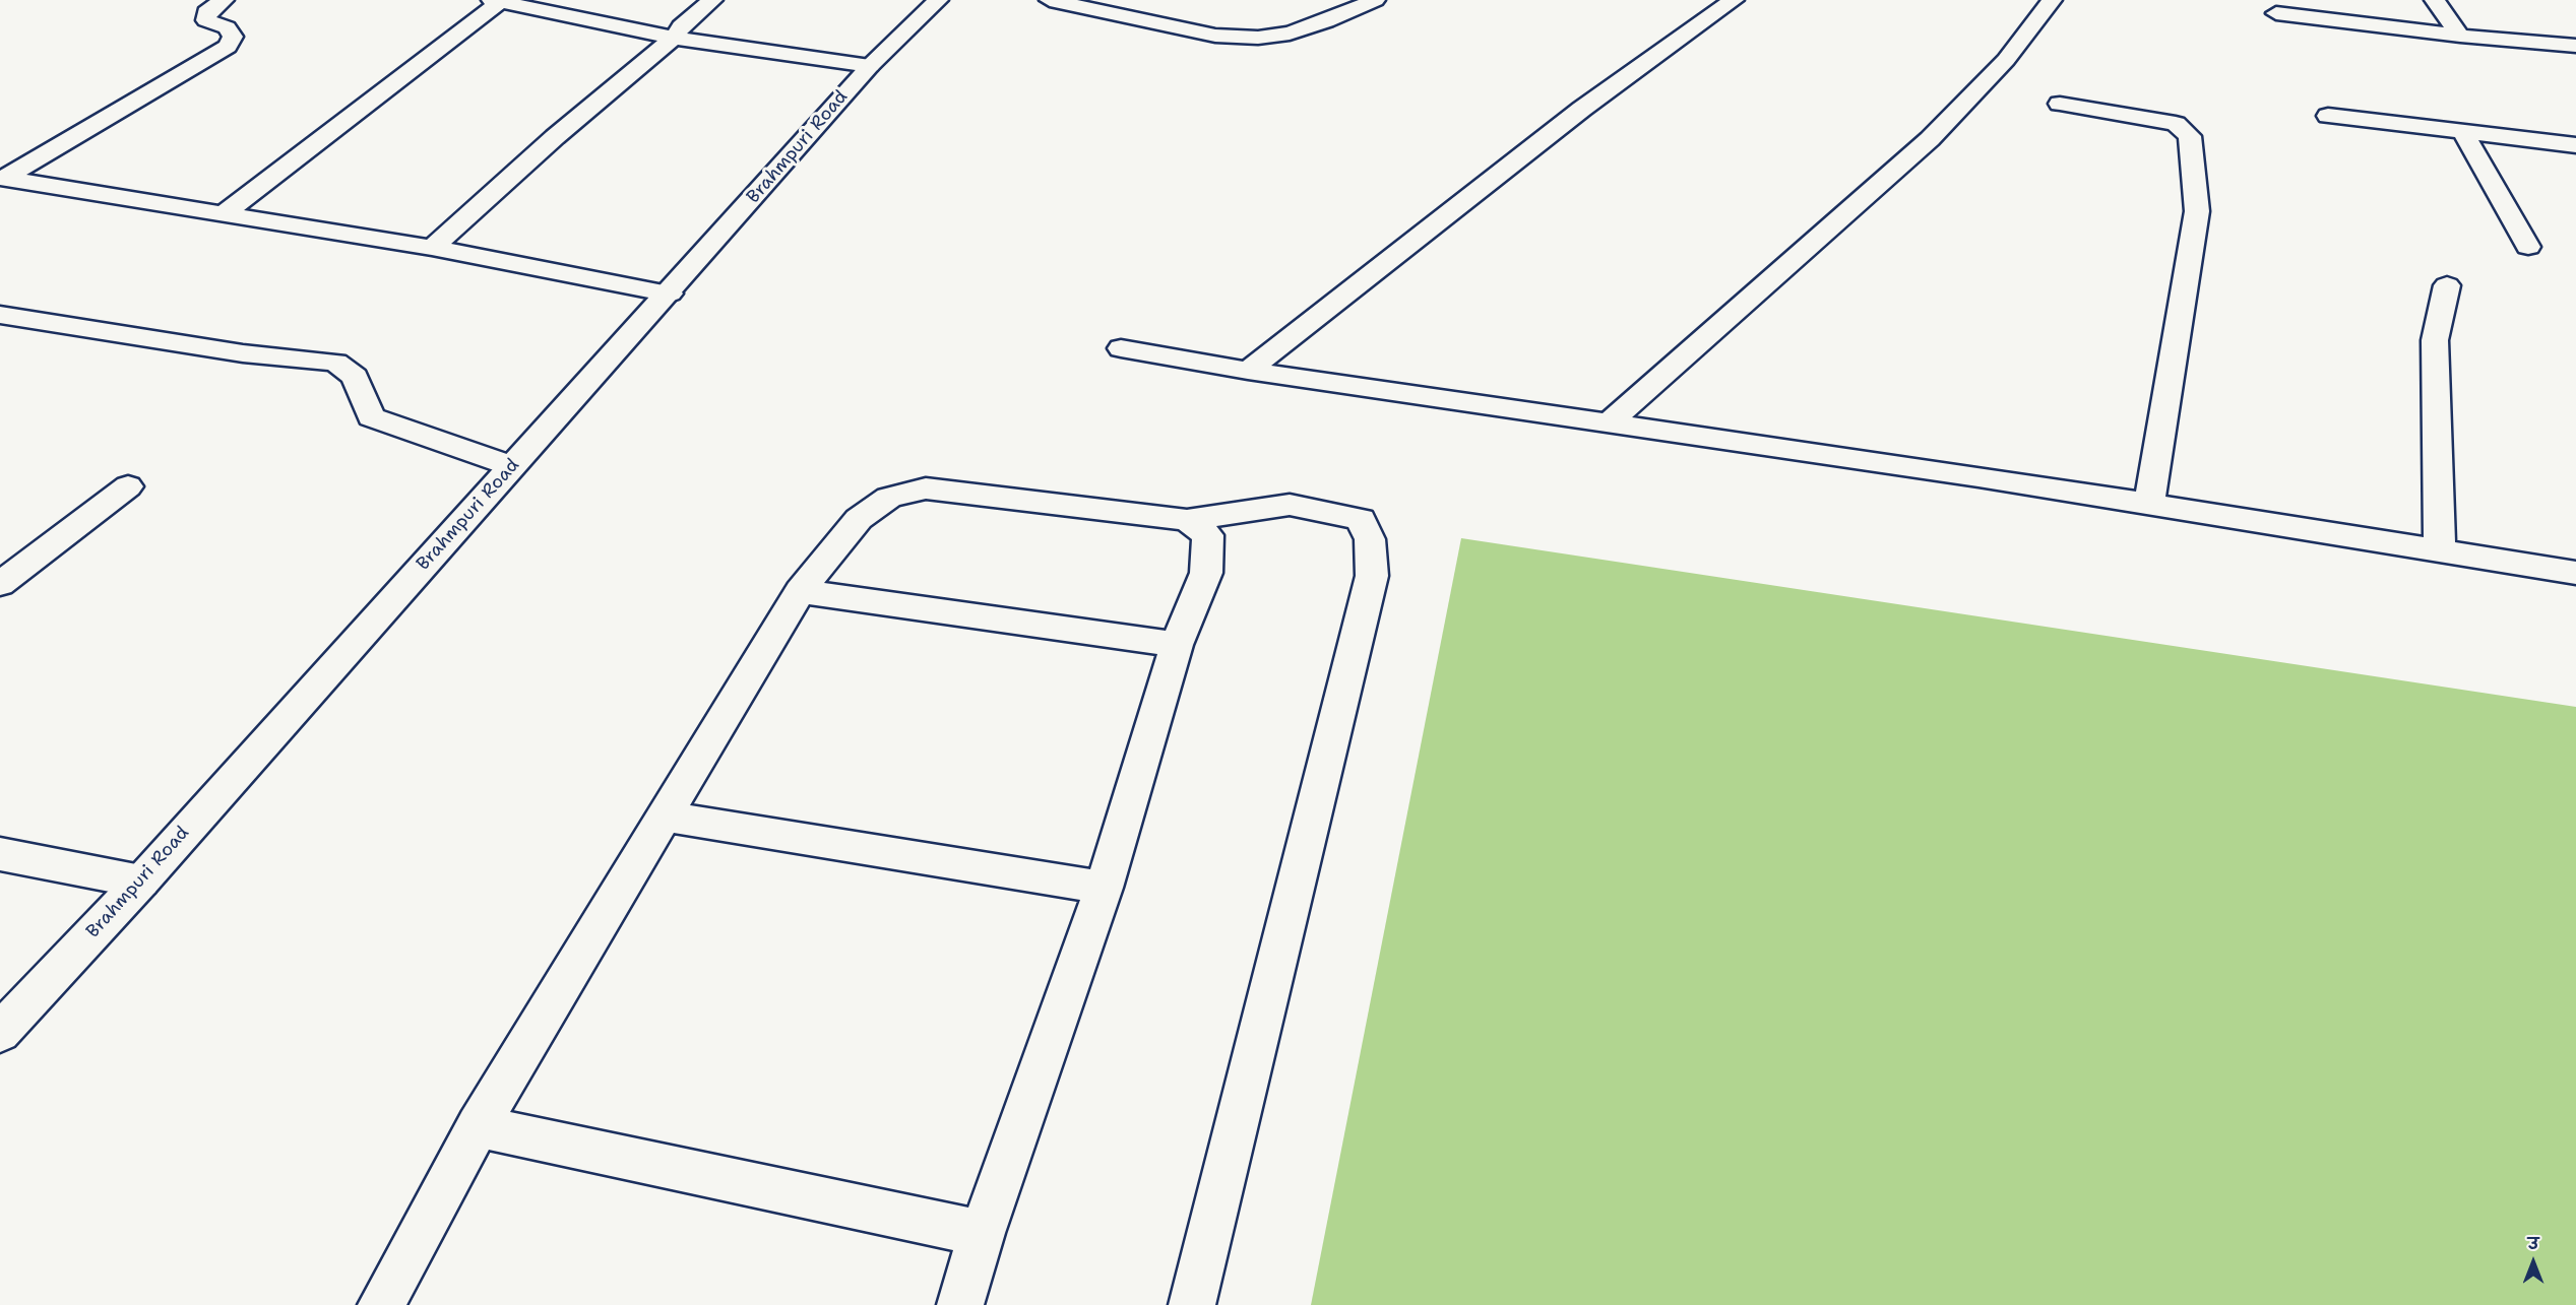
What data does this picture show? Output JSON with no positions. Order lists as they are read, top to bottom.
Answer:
{
  "streets": {
    "street": ["Brahmpuri Road"]
  },
  "north": "top"
}
